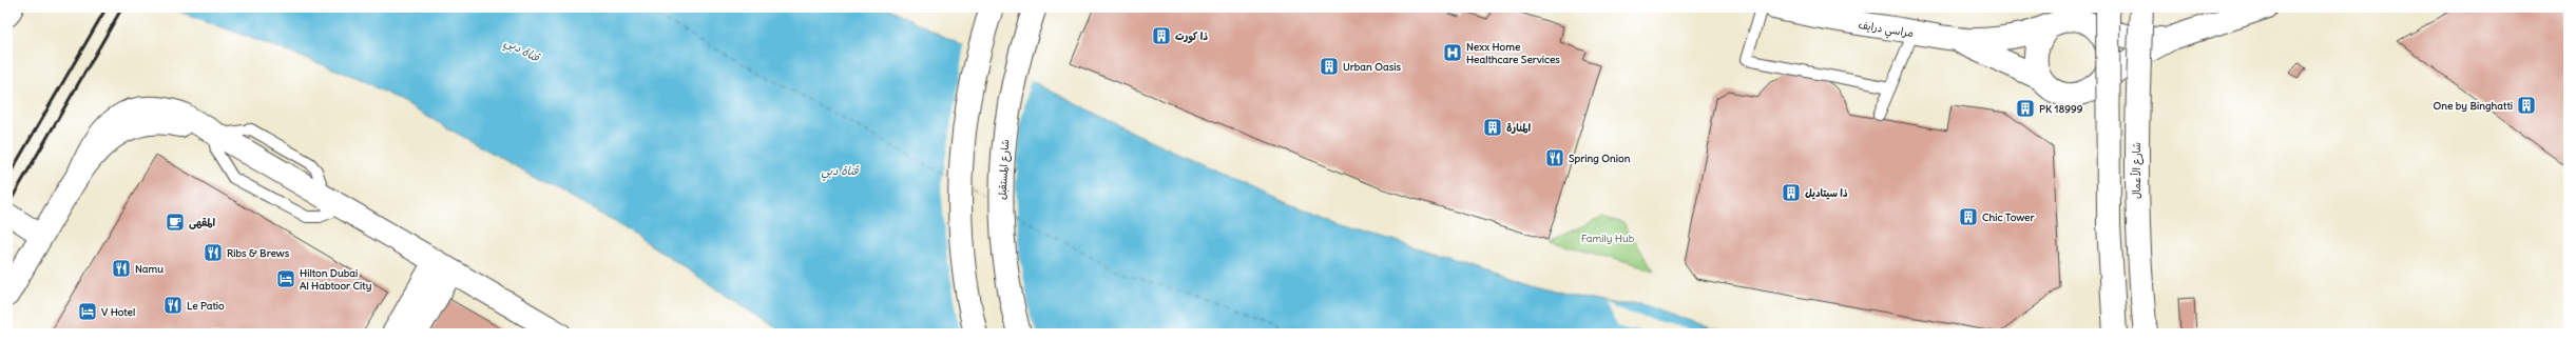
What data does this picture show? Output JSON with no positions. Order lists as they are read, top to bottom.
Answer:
{
  "streets": {
    "main road": ["مراسي درايف", "شارع المستقبل", "شارع الأعمال"]
  },
  "water": ["قناة دبي"],
  "parks": ["Family Hub"],
  "places": {
    "building": [
      "ذا كورت",
      "Urban Oasis",
      "One by Binghatti",
      "PK 18999",
      "المنارة",
      "ذا سيتاديل",
      "Chic Tower"
    ],
    "hospital": ["Nexx Home Healthcare Services"],
    "restaurant": [
      "Spring Onion",
      "Ribs & Brews",
      "Namu",
      "Le Patio"
    ],
    "cafe": ["المقهى"],
    "hotel": ["Hilton Dubai Al Habtoor City", "V Hotel"]
  }
}
